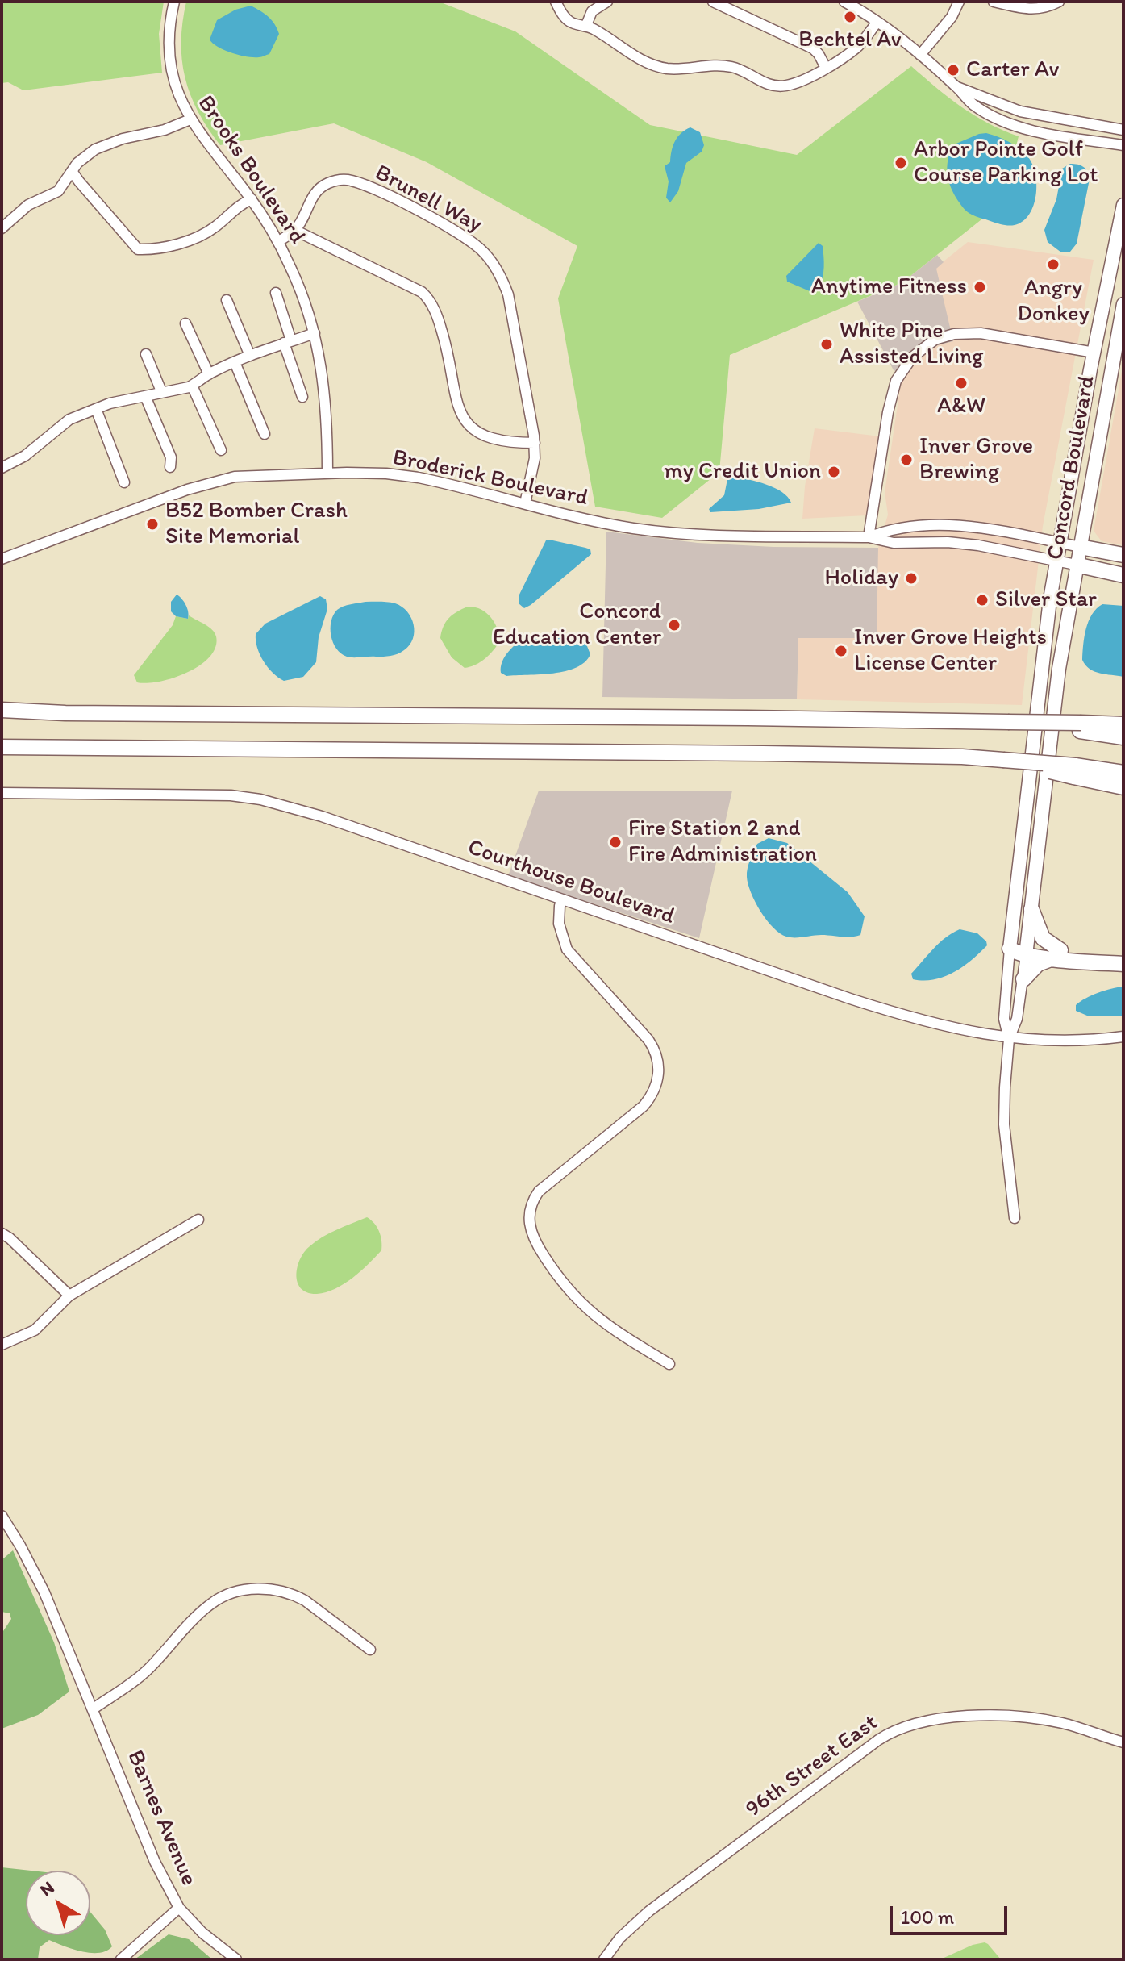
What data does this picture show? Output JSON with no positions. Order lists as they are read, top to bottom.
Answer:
{
  "streets": {
    "main road": ["Concord Boulevard"],
    "street": [
      "Brooks Boulevard",
      "Brunell Way",
      "Broderick Boulevard",
      "Courthouse Boulevard",
      "96th Street East",
      "Barnes Avenue"
    ]
  },
  "crossings": [
    ["Brooks Boulevard", "Brunell Way"],
    ["Brooks Boulevard", "Broderick Boulevard"],
    ["Brunell Way", "Broderick Boulevard"],
    ["Concord Boulevard", "Broderick Boulevard"]
  ],
  "places": [
    "Bechtel Av",
    "Carter Av",
    "Arbor Pointe Golf Course Parking Lot",
    "Angry Donkey",
    "Anytime Fitness",
    "White Pine Assisted Living",
    "A&W",
    "Inver Grove Brewing",
    "my Credit Union",
    "B52 Bomber Crash Site Memorial",
    "Holiday",
    "Silver Star",
    "Concord Education Center",
    "Inver Grove Heights License Center",
    "Fire Station 2 and Fire Administration"
  ],
  "scale_bar": "100 m",
  "north": "top left"
}
